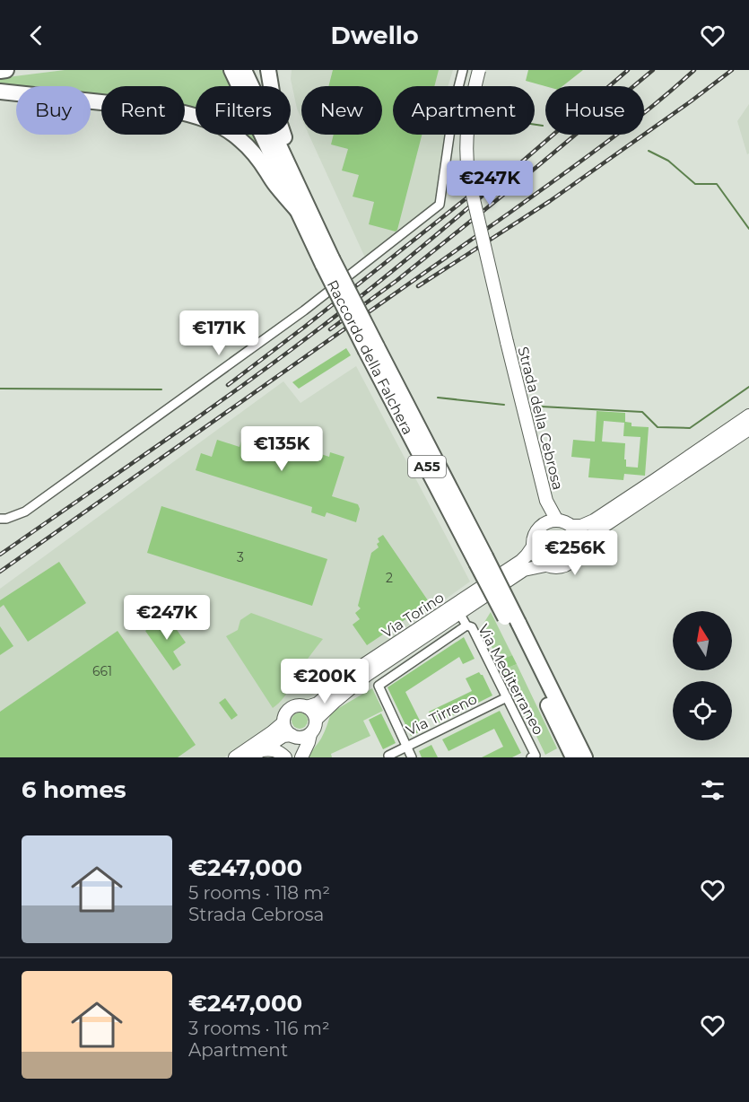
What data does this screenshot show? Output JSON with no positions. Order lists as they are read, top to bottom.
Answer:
{
  "streets": {
    "highway": ["Raccordo della Falchera", "A55"],
    "main road": ["Strada della Cebrosa", "Via Torino"],
    "street": ["Via Mediterraneo", "Via Tirreno"]
  },
  "crossings": [
    ["Raccordo della Falchera", "A55"],
    ["Strada della Cebrosa", "Via Torino"],
    ["Via Torino", "Via Mediterraneo"],
    ["Via Mediterraneo", "Via Tirreno"]
  ],
  "house_numbers": ["3", "2", "661"],
  "north": "top",
  "page": {
    "header": "Dwello",
    "chip": [
      "Buy",
      "Rent",
      "Filters",
      "New",
      "Apartment",
      "House"
    ],
    "price": [
      "€247K",
      "€171K",
      "€135K",
      "€256K",
      "€247K",
      "€200K"
    ],
    "heading": "6 homes",
    "list": [
      {
        "name": "€247,000",
        "note": "5 rooms · 118 m² · Strada Cebrosa"
      },
      {
        "name": "€247,000",
        "note": "3 rooms · 116 m² · Apartment"
      }
    ]
  }
}
